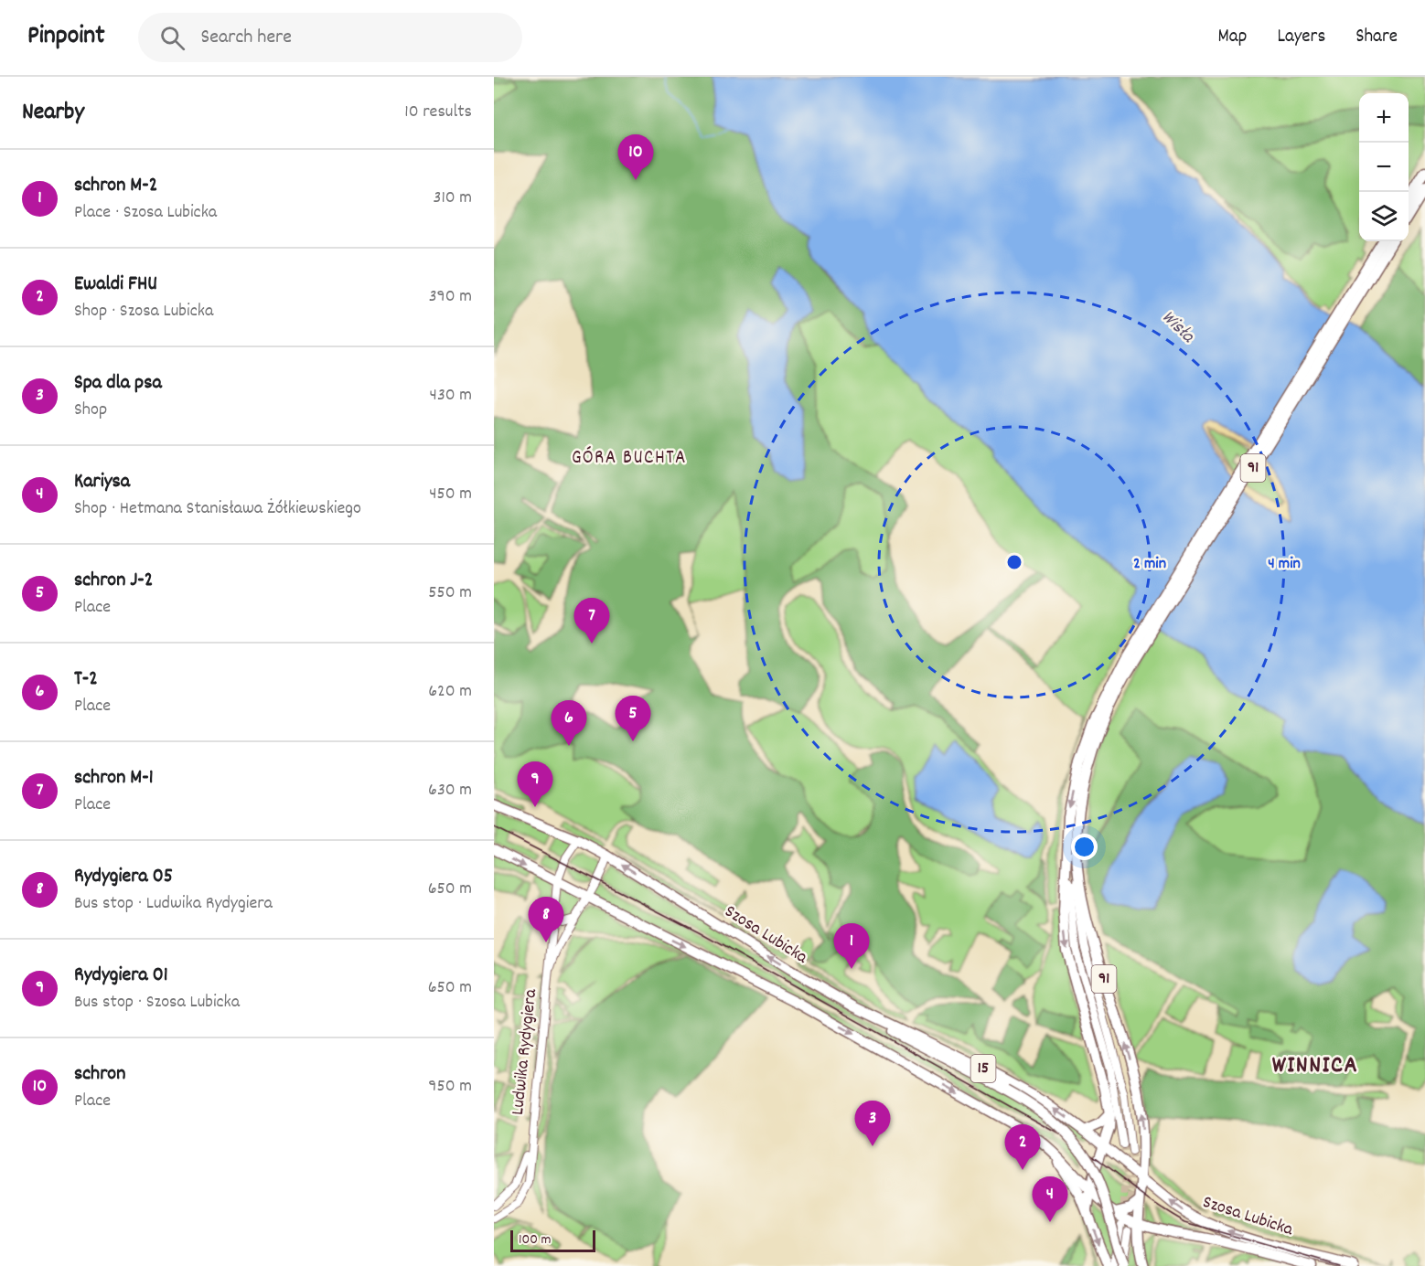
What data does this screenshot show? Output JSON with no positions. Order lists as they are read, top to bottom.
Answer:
{
  "streets": {
    "main road": ["91", "Szosa Lubicka", "15"],
    "street": ["Ludwika Rydygiera"]
  },
  "crossings": [
    ["91", "Szosa Lubicka"],
    ["91", "15"],
    ["Szosa Lubicka", "Ludwika Rydygiera"],
    ["Szosa Lubicka", "15"],
    ["Ludwika Rydygiera", "15"]
  ],
  "districts": ["GÓRA BUCHTA", "WINNICA"],
  "water": ["Wisła"],
  "scale_bar": "100 m",
  "page": {
    "header": "Pinpoint",
    "search": "Search here",
    "nav": ["Map", "Layers", "Share"],
    "heading": ["Nearby", "10 results"],
    "map_buttons": ["+", "−"],
    "pins": [
      "10",
      "7",
      "5",
      "6",
      "9",
      "8",
      "1",
      "3",
      "2",
      "4"
    ],
    "list": [
      {
        "mark": "1",
        "name": "schron M-2",
        "note": "Place · Szosa Lubicka",
        "value": "310 m"
      },
      {
        "mark": "2",
        "name": "Ewaldi FHU",
        "note": "Shop · Szosa Lubicka",
        "value": "390 m"
      },
      {
        "mark": "3",
        "name": "Spa dla psa",
        "note": "Shop",
        "value": "430 m"
      },
      {
        "mark": "4",
        "name": "Kariysa",
        "note": "Shop · Hetmana Stanisława Żółkiewskiego",
        "value": "450 m"
      },
      {
        "mark": "5",
        "name": "schron J-2",
        "note": "Place",
        "value": "550 m"
      },
      {
        "mark": "6",
        "name": "T-2",
        "note": "Place",
        "value": "620 m"
      },
      {
        "mark": "7",
        "name": "schron M-1",
        "note": "Place",
        "value": "630 m"
      },
      {
        "mark": "8",
        "name": "Rydygiera 05",
        "note": "Bus stop · Ludwika Rydygiera",
        "value": "650 m"
      },
      {
        "mark": "9",
        "name": "Rydygiera 01",
        "note": "Bus stop · Szosa Lubicka",
        "value": "650 m"
      },
      {
        "mark": "10",
        "name": "schron",
        "note": "Place",
        "value": "950 m"
      }
    ],
    "scale": "100 m"
  },
  "rings": ["2 min", "4 min"]
}
